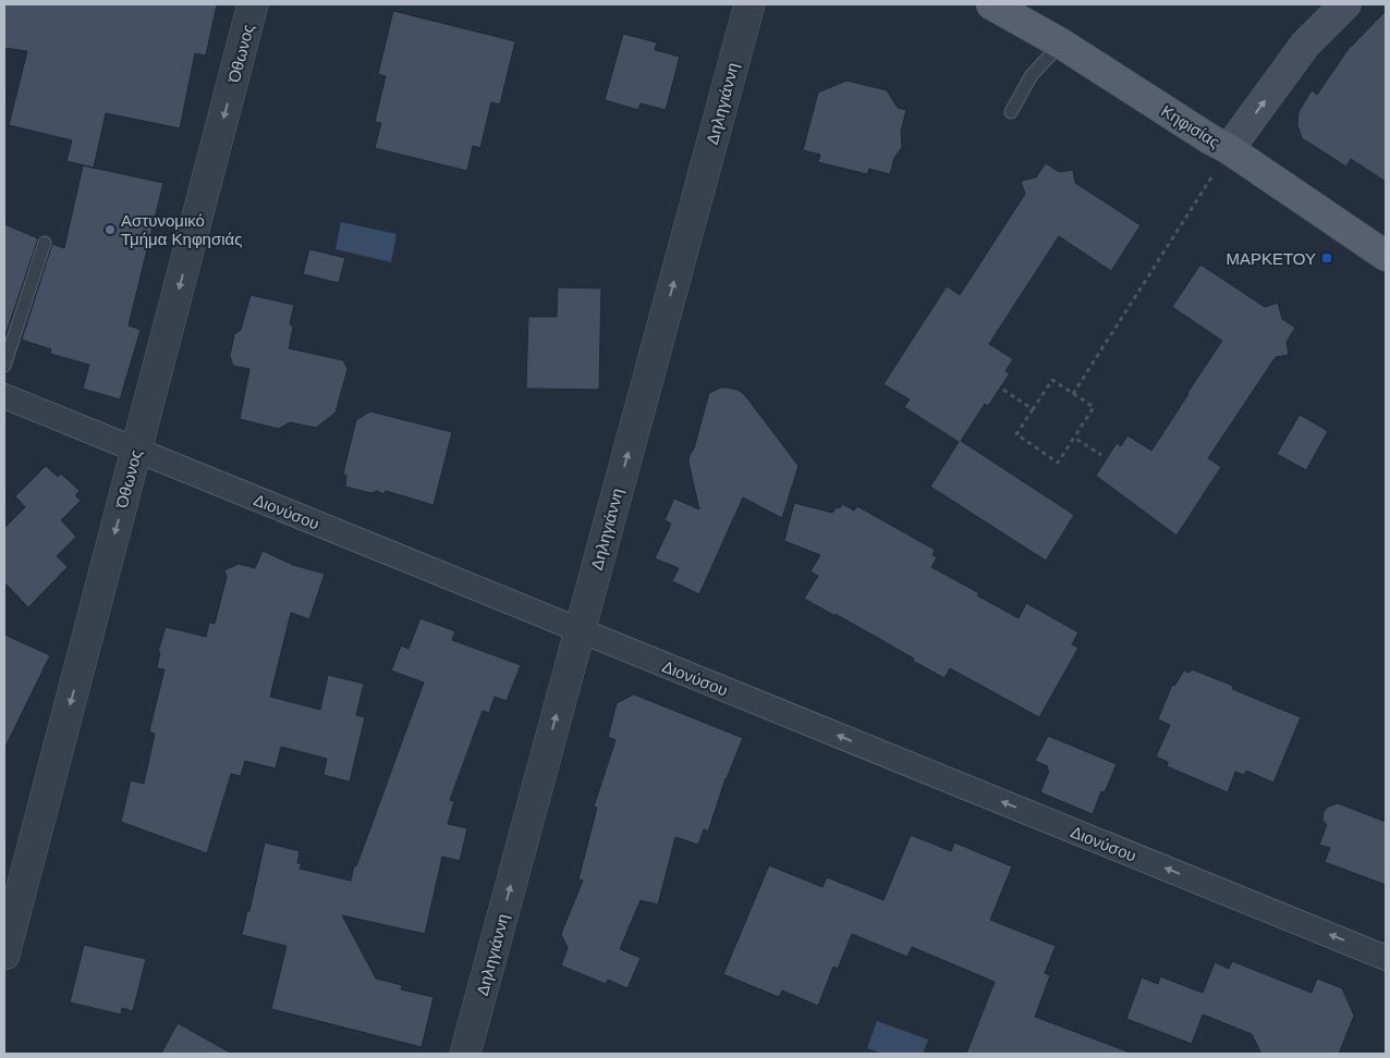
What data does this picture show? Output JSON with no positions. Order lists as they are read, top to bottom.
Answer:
{
  "streets": {
    "main road": ["Κηφισίας"],
    "street": ["Όθωνος", "Δηληγιάννη", "Διονύσου"]
  },
  "crossings": [
    ["Όθωνος", "Διονύσου"],
    ["Δηληγιάννη", "Διονύσου"]
  ],
  "one_way": ["Όθωνος", "Δηληγιάννη", "Διονύσου"],
  "places": {
    "other": ["Αστυνομικό Τμήμα Κηφησιάς"],
    "transit": ["ΜΑΡΚΕΤΟΥ"]
  }
}
